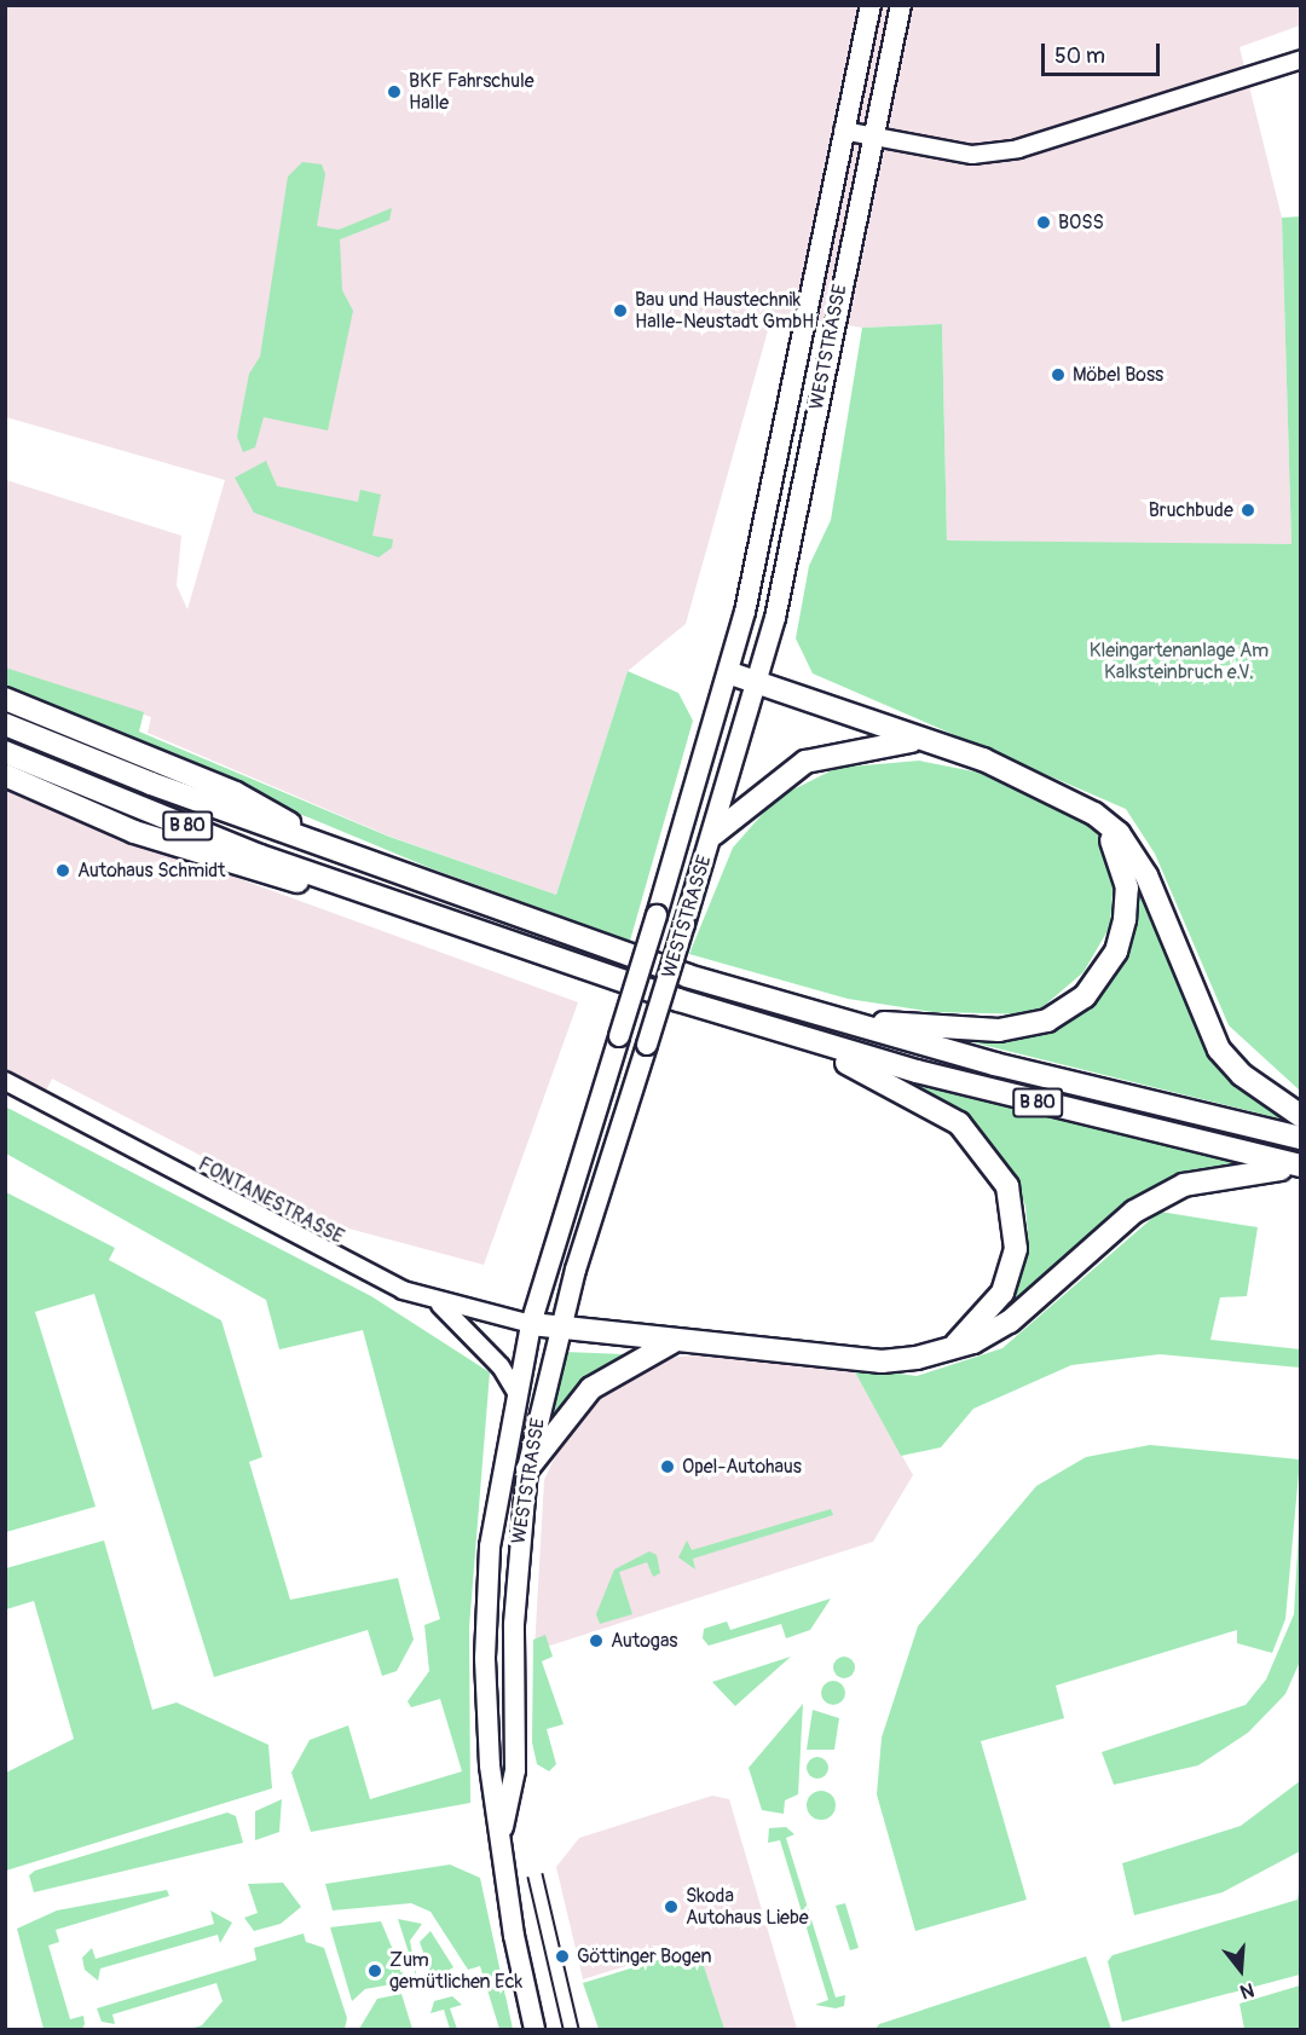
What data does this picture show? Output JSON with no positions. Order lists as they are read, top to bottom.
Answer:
{
  "streets": {
    "highway": ["B 80"],
    "main road": ["WESTSTRASSE"],
    "street": ["FONTANESTRASSE"]
  },
  "crossings": [
    ["WESTSTRASSE", "FONTANESTRASSE"]
  ],
  "parks": ["Kleingartenanlage Am Kalksteinbruch e.V."],
  "places": [
    "BKF Fahrschule Halle",
    "BOSS",
    "Bau und Haustechnik Halle-Neustadt GmbH",
    "Möbel Boss",
    "Bruchbude",
    "Autohaus Schmidt",
    "Opel-Autohaus",
    "Autogas",
    "Skoda Autohaus Liebe",
    "Göttinger Bogen",
    "Zum gemütlichen Eck"
  ],
  "scale_bar": "50 m",
  "north": "bottom"
}
